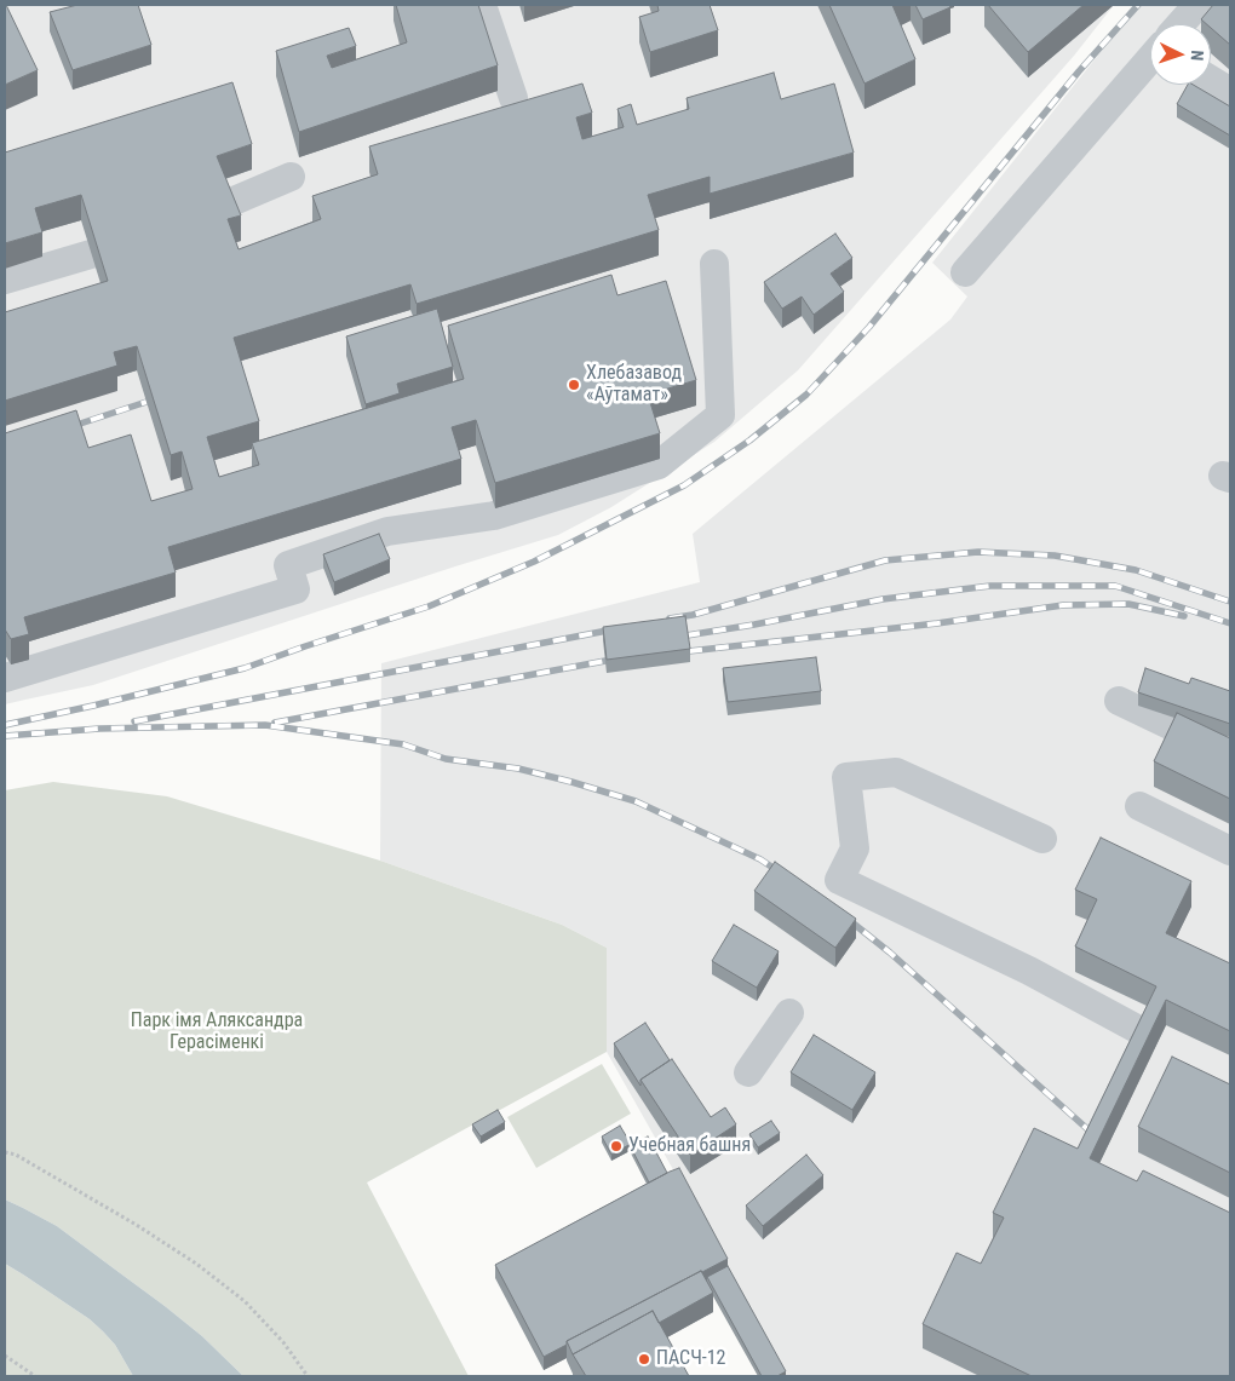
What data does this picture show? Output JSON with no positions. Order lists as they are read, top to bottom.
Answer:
{
  "parks": ["Парк імя Аляксандра Герасіменкі"],
  "places": ["Хлебазавод «Аўтамат»", "Учебная башня", "ПАСЧ-12"],
  "north": "right"
}
